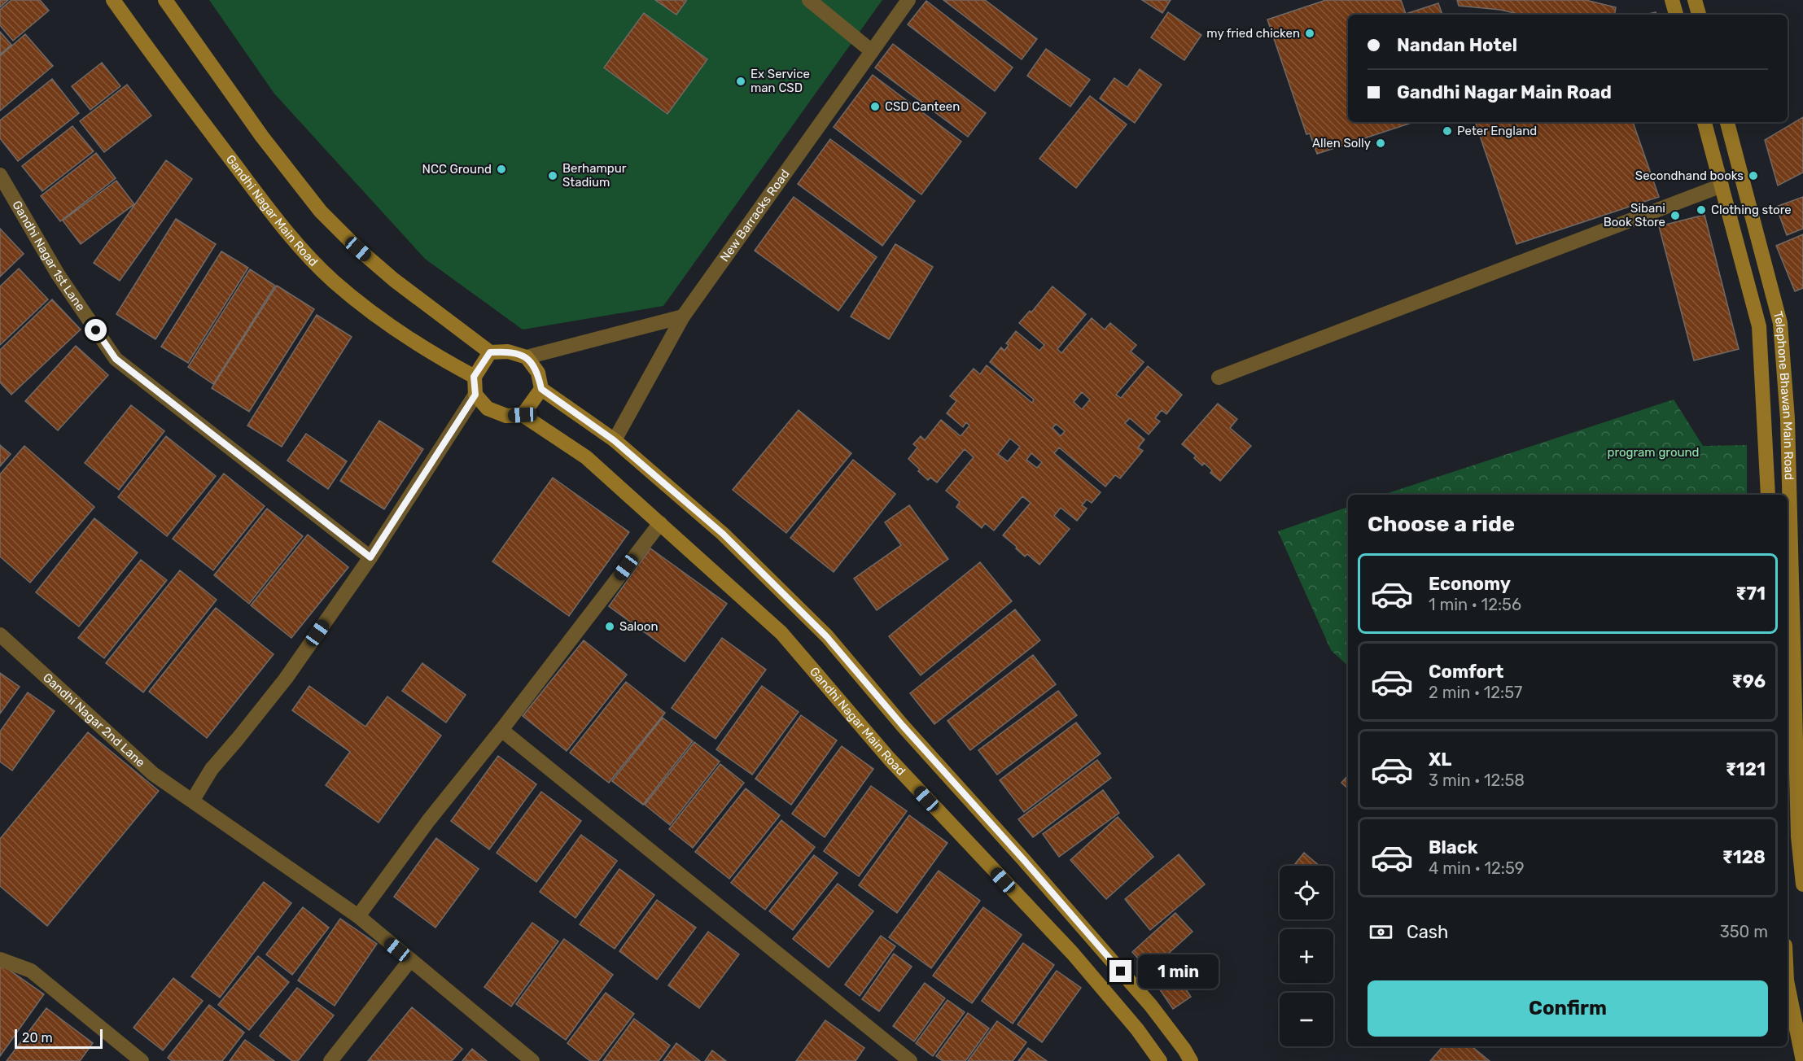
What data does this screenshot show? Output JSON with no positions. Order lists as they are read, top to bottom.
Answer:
{
  "streets": {
    "street": [
      "Gandhi Nagar Main Road",
      "New Barracks Road",
      "Gandhi Nagar 1st Lane",
      "Telephone Bhawan Main Road",
      "Gandhi Nagar 2nd Lane"
    ]
  },
  "parks": ["program ground"],
  "places": [
    "my fried chicken",
    "Ex Service man CSD",
    "CSD Canteen",
    "Peter England",
    "Allen Solly",
    "NCC Ground",
    "Berhampur Stadium",
    "Secondhand books",
    "Clothing store",
    "Sibani Book Store",
    "Saloon"
  ],
  "scale_bar": "20 m",
  "page": {
    "banner": ["Nandan Hotel", "Gandhi Nagar Main Road"],
    "heading": "Choose a ride",
    "list": [
      {
        "name": "Economy",
        "note": "1 min · 12:56",
        "value": "₹71"
      },
      {
        "name": "Comfort",
        "note": "2 min · 12:57",
        "value": "₹96"
      },
      {
        "name": "XL",
        "note": "3 min · 12:58",
        "value": "₹121"
      },
      {
        "name": "Black",
        "note": "4 min · 12:59",
        "value": "₹128"
      }
    ],
    "map_buttons": ["+", "−"],
    "pay": ["Cash", "350 m"],
    "bubble": "1 min",
    "buttons": "Confirm",
    "scale": "20 m"
  }
}
